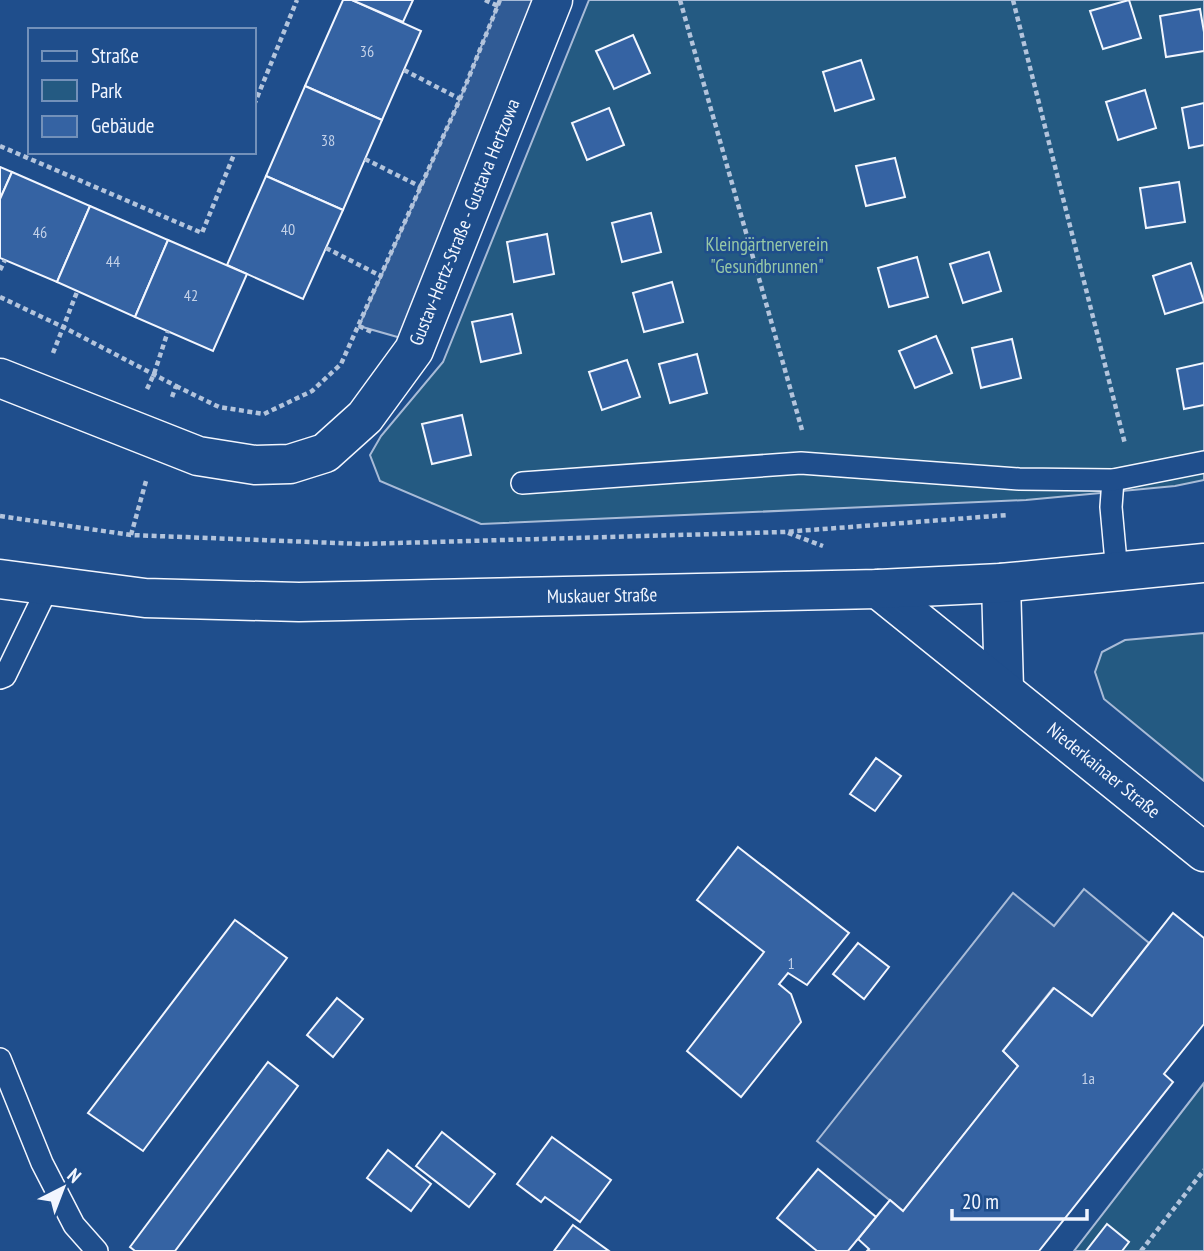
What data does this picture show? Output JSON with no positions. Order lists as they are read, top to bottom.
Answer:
{
  "streets": {
    "street": ["Gustav-Hertz-Straße - Gustava Hertzowa", "Muskauer Straße", "Niederkainaer Straße"]
  },
  "crossings": [
    ["Muskauer Straße", "Niederkainaer Straße"]
  ],
  "parks": ["Kleingärtnerverein \"Gesundbrunnen\""],
  "house_numbers": [
    "36",
    "38",
    "40",
    "46",
    "44",
    "42",
    "1",
    "1a"
  ],
  "legend": ["Straße", "Park", "Gebäude"],
  "scale_bar": "20 m",
  "north": "top right"
}
